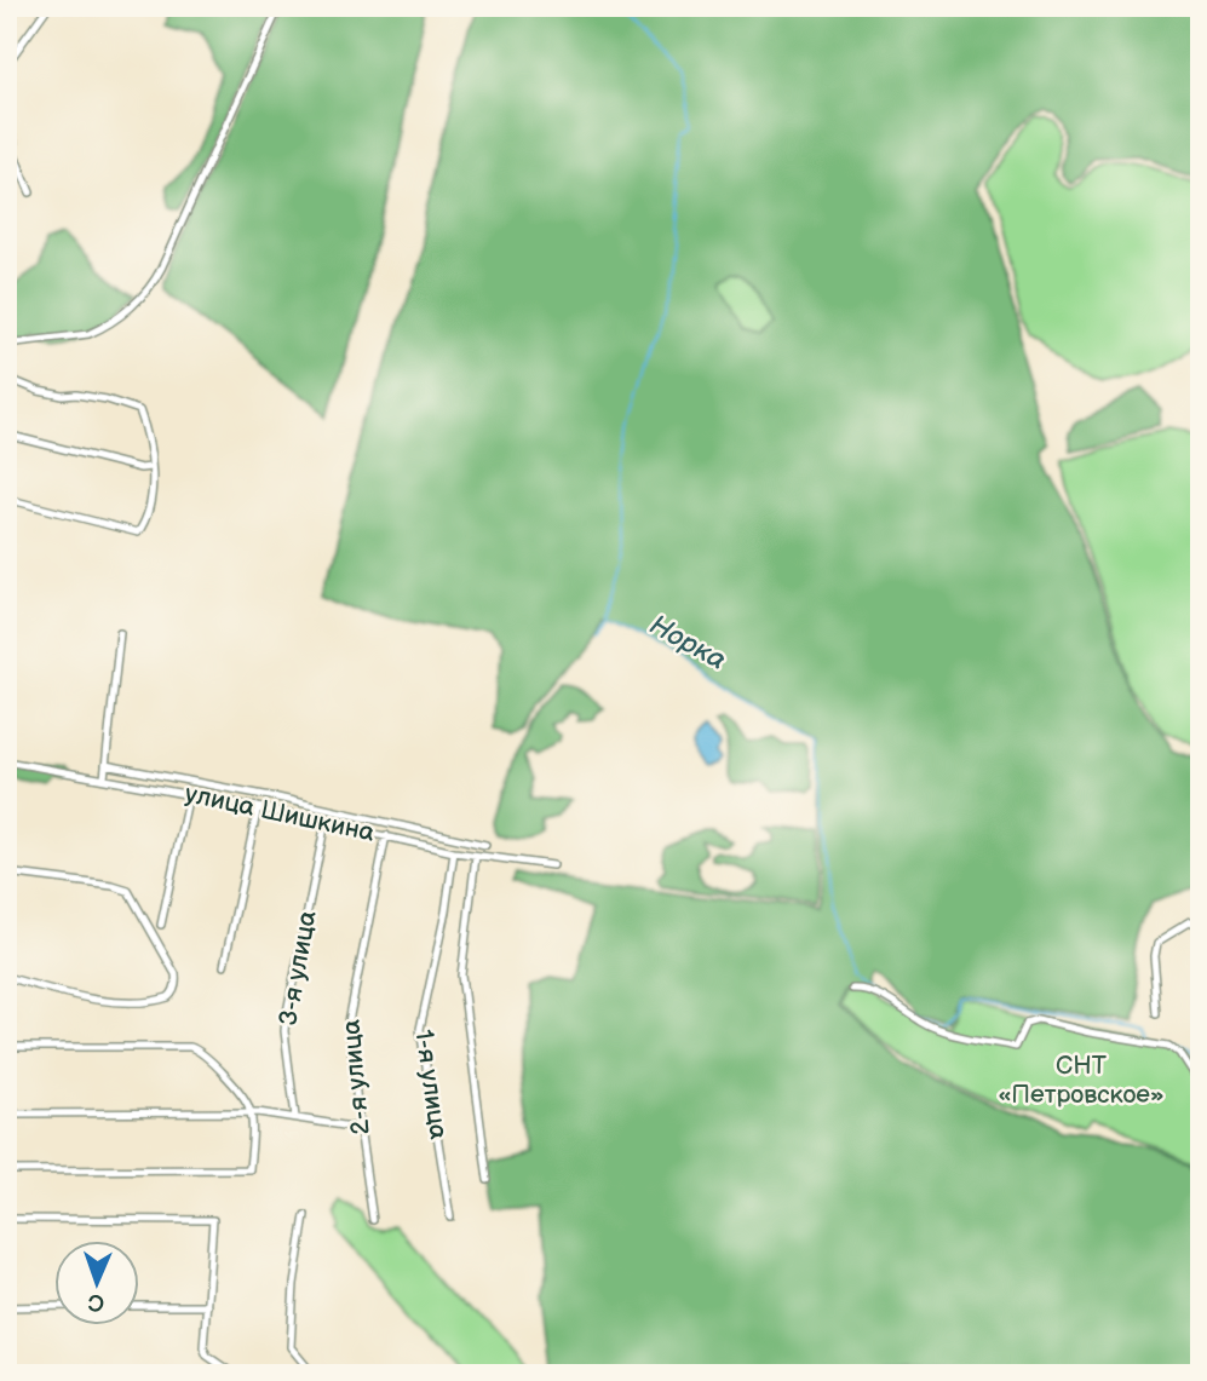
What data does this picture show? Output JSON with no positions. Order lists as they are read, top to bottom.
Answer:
{
  "streets": {
    "street": [
      "улица Шишкина",
      "3-я улица",
      "2-я улица",
      "1-я улица"
    ]
  },
  "crossings": [
    ["улица Шишкина", "3-я улица"],
    ["улица Шишкина", "2-я улица"],
    ["улица Шишкина", "1-я улица"]
  ],
  "water": ["Норка"],
  "parks": ["СНТ «Петровское»"],
  "north": "bottom"
}
